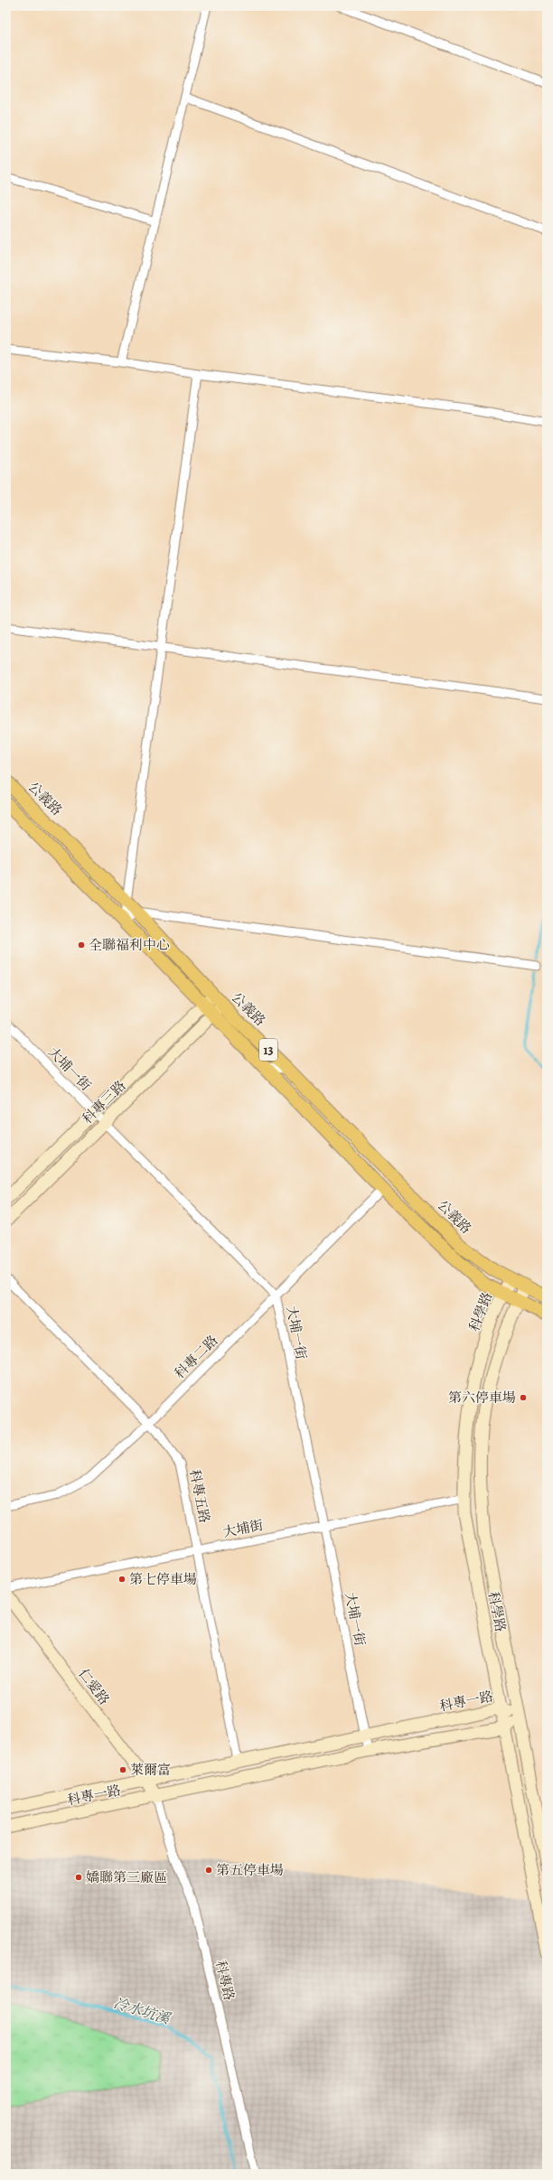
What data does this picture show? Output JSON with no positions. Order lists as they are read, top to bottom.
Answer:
{
  "streets": {
    "main road": ["公義路", "13"],
    "street": [
      "大埔一街",
      "科專三路",
      "科學路",
      "科專二路",
      "科專五路",
      "大埔街",
      "仁愛路",
      "科專一路",
      "科專路"
    ]
  },
  "crossings": [
    ["公義路", "科專三路"],
    ["公義路", "科學路"],
    ["13", "科專三路"],
    ["13", "科學路"],
    ["13", "科專二路"],
    ["大埔一街", "科專三路"],
    ["大埔一街", "科專二路"],
    ["大埔一街", "大埔街"],
    ["大埔一街", "科專一路"],
    ["科學路", "大埔街"],
    ["科學路", "科專一路"],
    ["科專二路", "科專五路"],
    ["科專五路", "大埔街"],
    ["科專五路", "科專一路"],
    ["仁愛路", "科專一路"],
    ["仁愛路", "科專路"],
    ["科專一路", "科專路"]
  ],
  "water": ["冷水坑溪"],
  "places": [
    "全聯福利中心",
    "第六停車場",
    "第七停車場",
    "萊爾富",
    "第五停車場",
    "嬌聯第三廠區"
  ]
}
